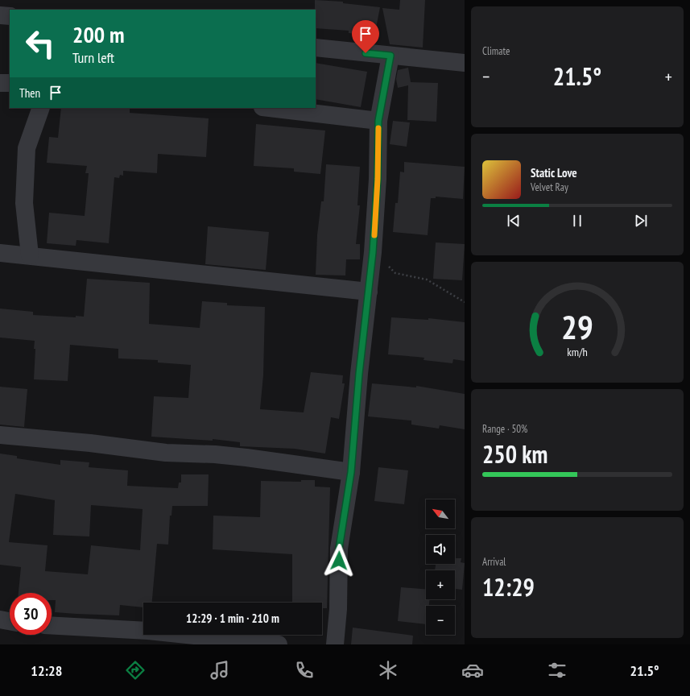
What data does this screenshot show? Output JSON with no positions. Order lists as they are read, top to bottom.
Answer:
{
  "north": "top left",
  "page": {
    "tile": [
      "Climate",
      ["Range · 50%", "250 km"],
      ["Arrival", "12:29"]
    ],
    "turn": ["200 m", "Turn left"],
    "heat": ["−", "21.5°", "+"],
    "then": "Then",
    "song": ["Static Love", "Velvet Ray"],
    "map_buttons": ["+", "−"],
    "limit": "30",
    "trip": "12:29 · 1 min · 210 m",
    "tabs": ["12:28", "21.5°"],
    "gauge": ["29", "km/h"]
  }
}
